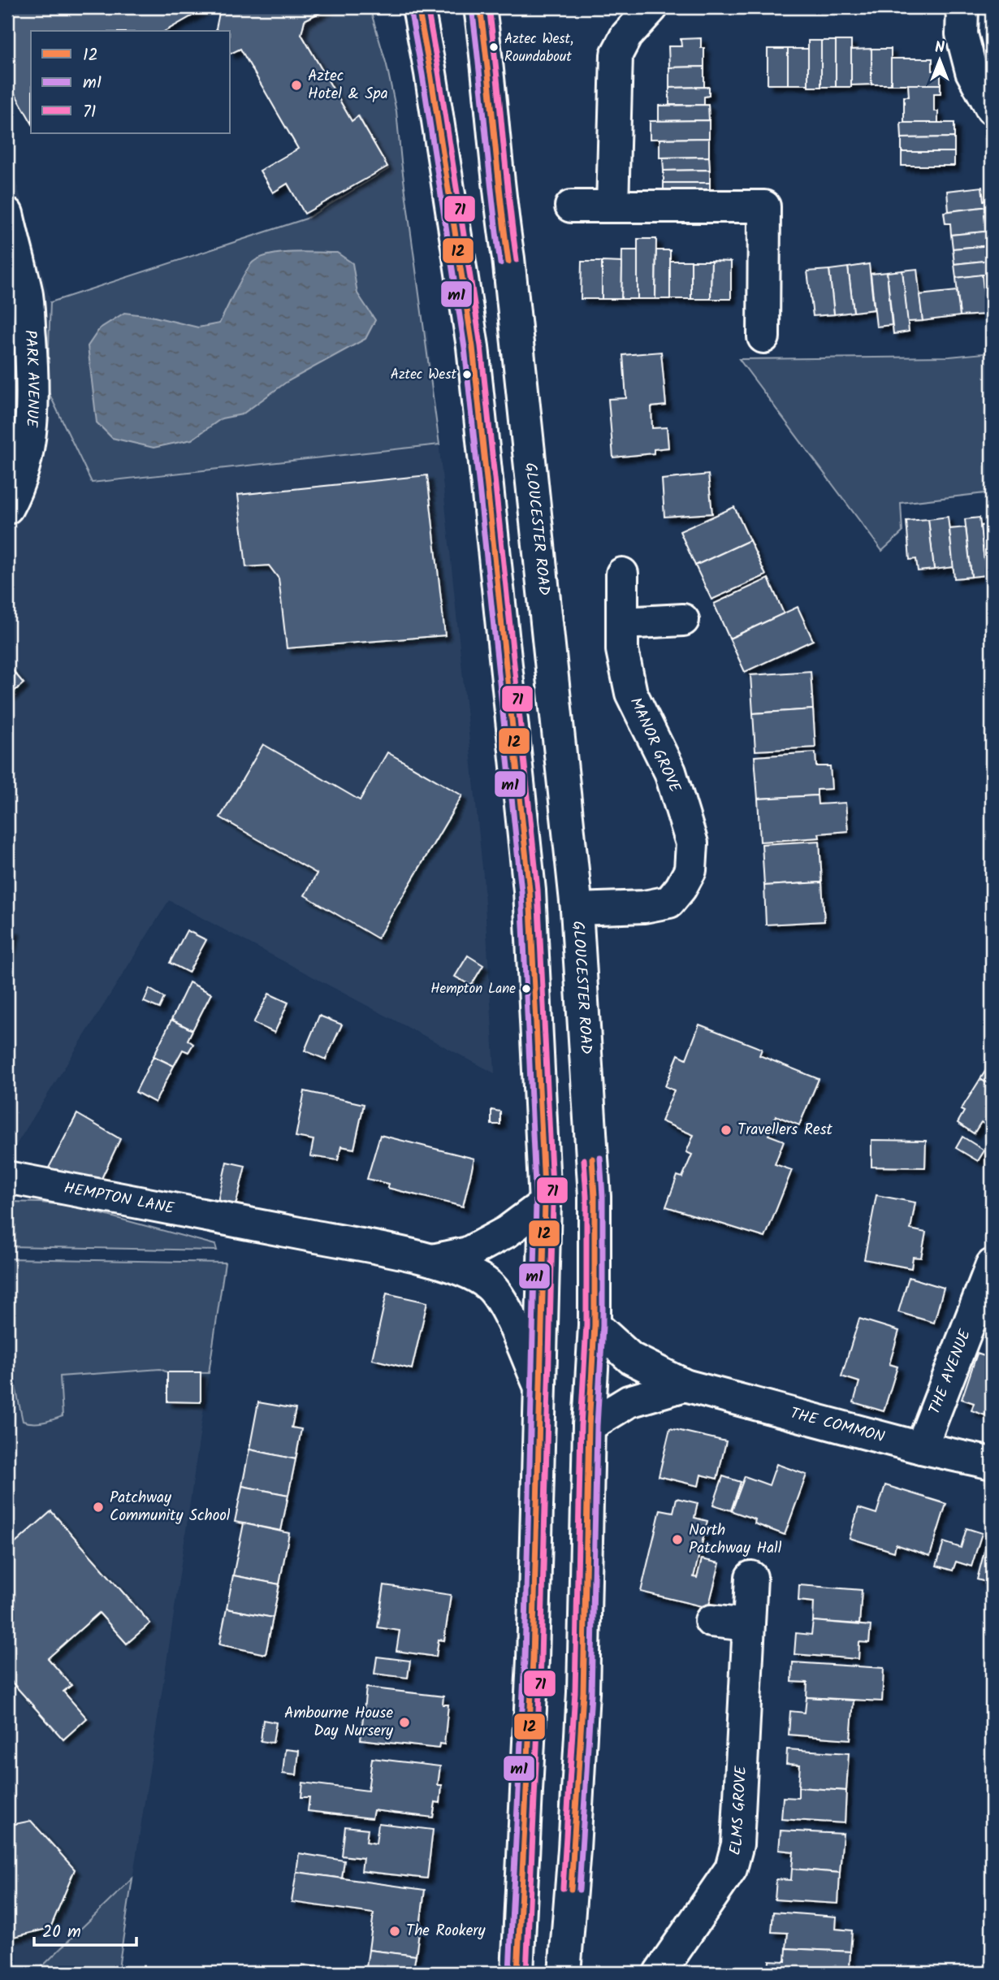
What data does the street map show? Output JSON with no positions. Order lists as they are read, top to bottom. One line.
{"streets":{"main road":["PARK AVENUE","GLOUCESTER ROAD","MANOR GROVE","HEMPTON LANE","THE AVENUE","THE COMMON","ELMS GROVE"]},"crossings":[["GLOUCESTER ROAD","MANOR GROVE"],["GLOUCESTER ROAD","THE COMMON"],["THE AVENUE","THE COMMON"]],"places":["Aztec West, Roundabout","Aztec Hotel & Spa","Aztec West","Hempton Lane","Travellers Rest","Patchway Community School","North Patchway Hall","Ambourne House Day Nursery","The Rookery"],"lines":["transit line 12","transit line 71","transit line m1"],"legend":["12","m1","71"],"scale_bar":"20 m","north":"top"}
